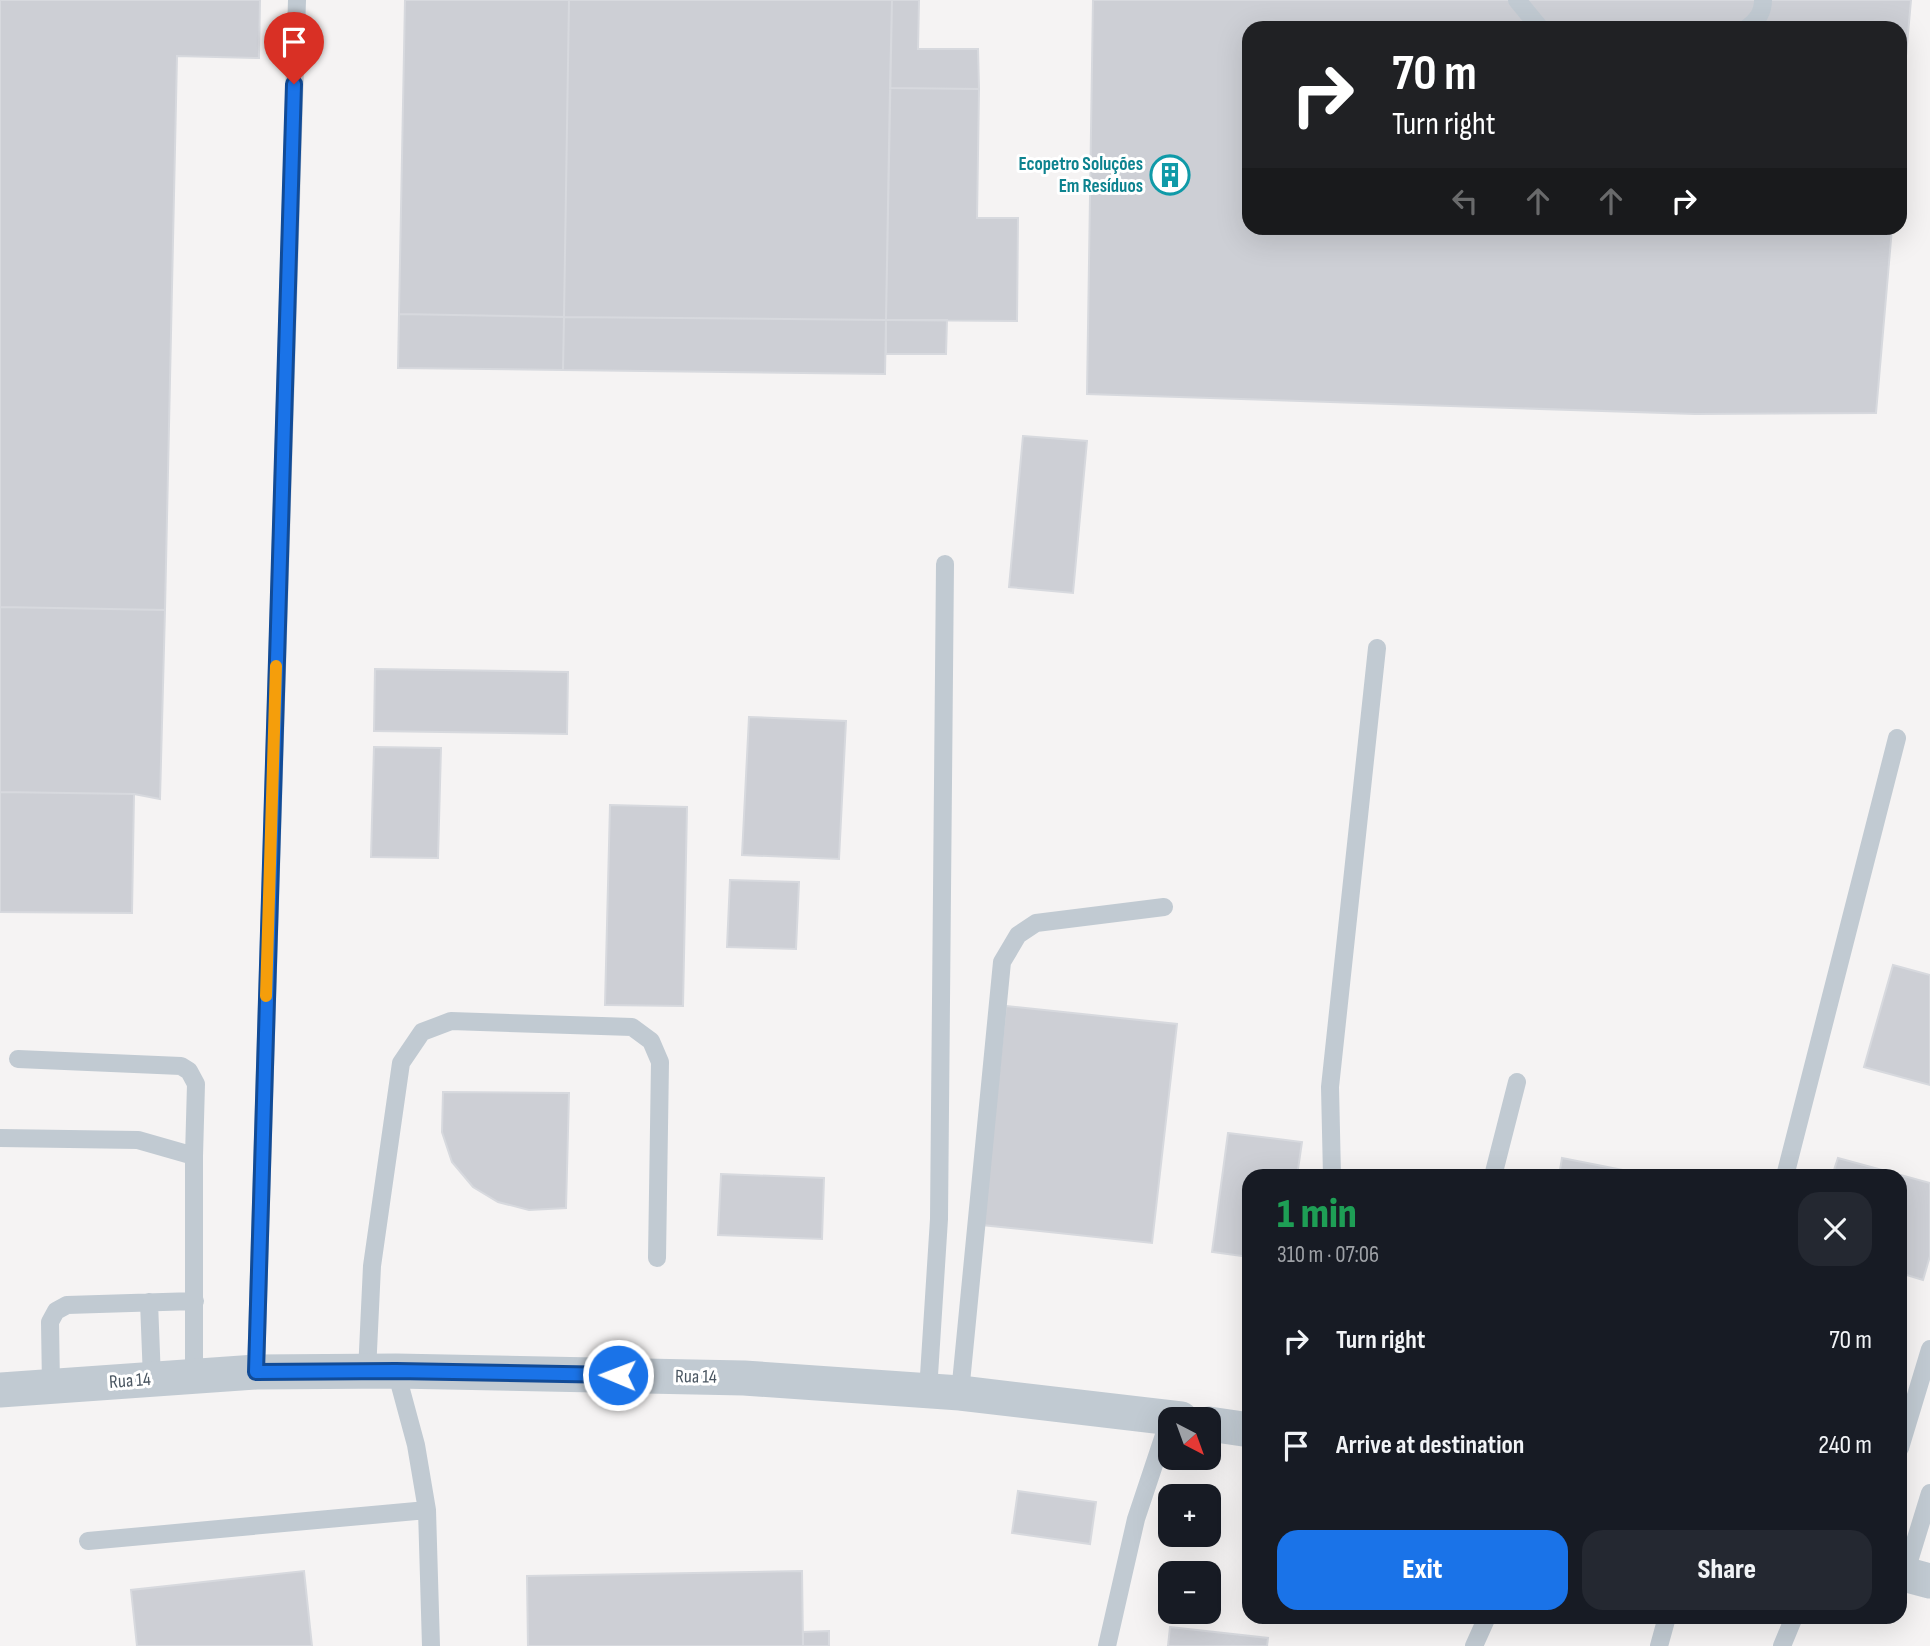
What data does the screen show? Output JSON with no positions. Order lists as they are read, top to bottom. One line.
{"streets":{"street":["Rua 14"]},"places":{"building":["Ecopetro Soluções Em Resíduos"]},"north":"bottom right","page":{"turn":["70 m","Turn right"],"heading":["1 min","310 m · 07:06"],"list":[{"name":"Turn right","value":"70 m"},{"name":"Arrive at destination","value":"240 m"}],"map_buttons":["+","−"],"buttons":["Exit","Share"]}}
